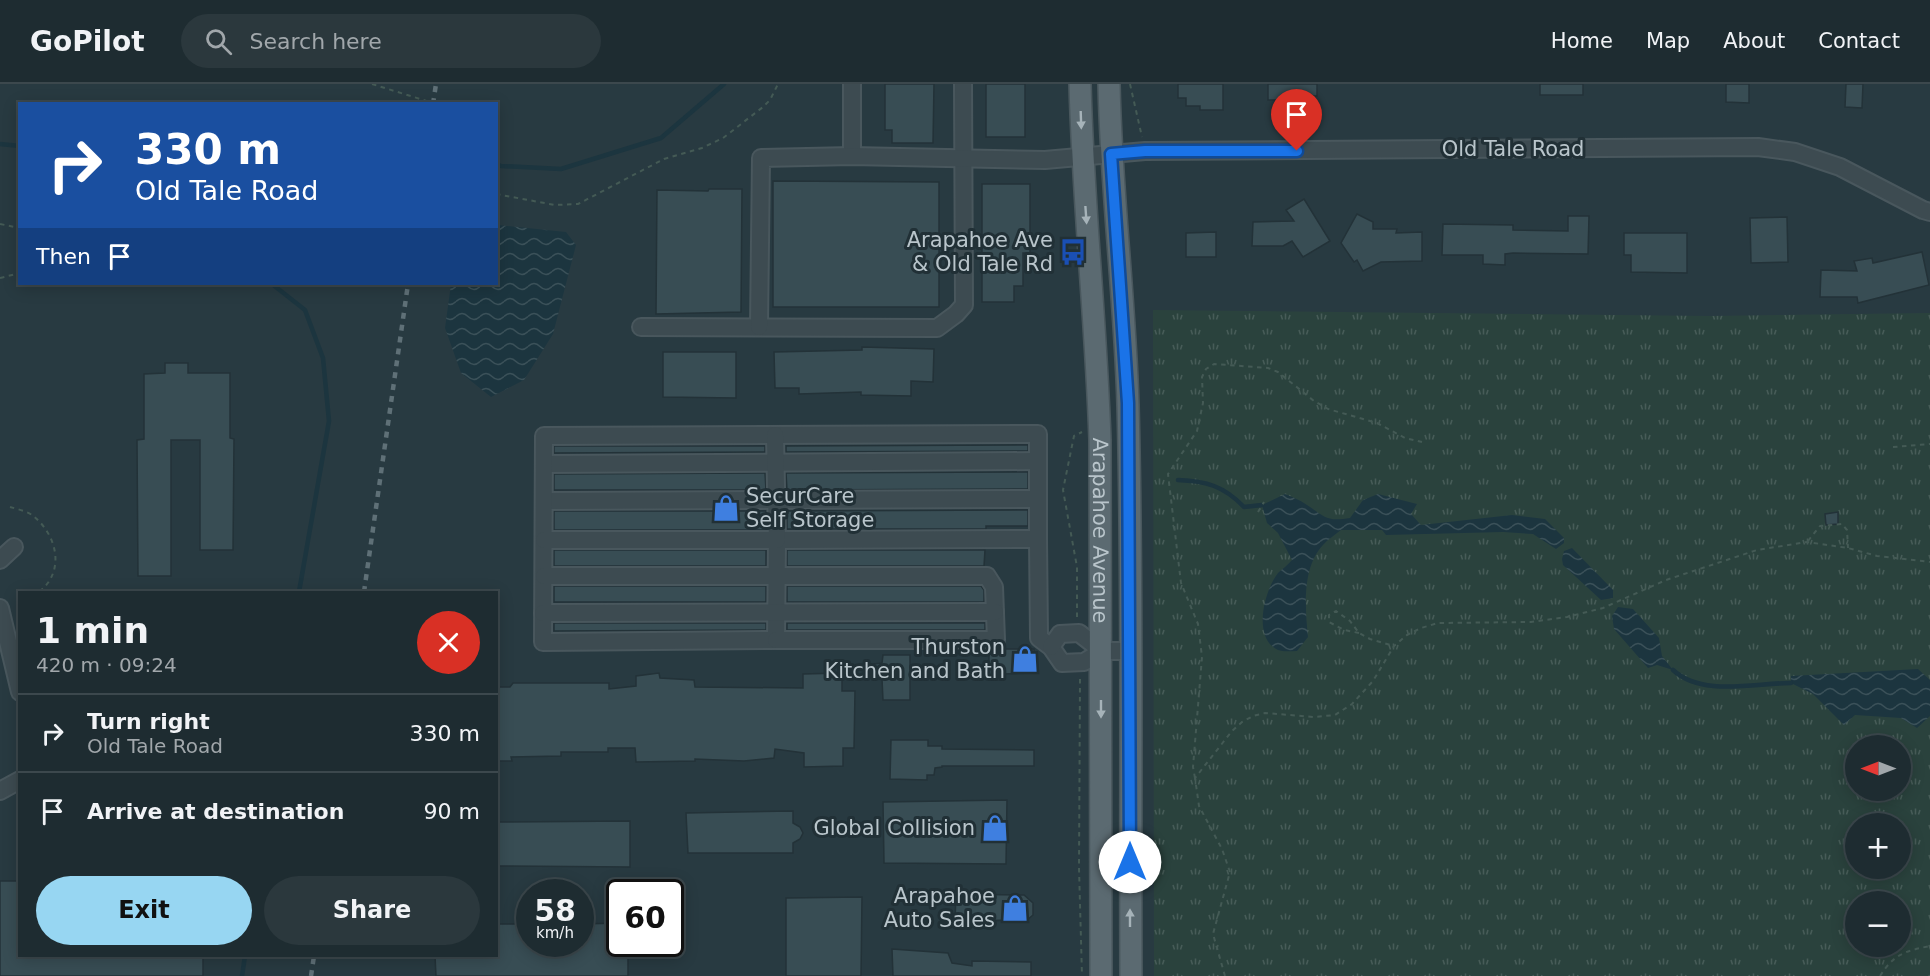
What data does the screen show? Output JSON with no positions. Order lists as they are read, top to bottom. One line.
{"streets":{"main road":["Arapahoe Avenue"],"street":["Old Tale Road"]},"crossings":[["Old Tale Road","Arapahoe Avenue"]],"places":{"bus stop":["Arapahoe Ave & Old Tale Rd"],"shop":["SecurCare Self Storage","Thurston Kitchen and Bath","Global Collision","Arapahoe Auto Sales"]},"north":"left","page":{"header":"GoPilot","search":"Search here","nav":["Home","Map","About","Contact"],"turn":["330 m","Old Tale Road"],"then":"Then","heading":["1 min","420 m · 09:24"],"list":[{"name":"Turn right","note":"Old Tale Road","value":"330 m"},{"name":"Arrive at destination","value":"90 m"}],"map_buttons":["+","−"],"buttons":["Exit","Share"],"speed":"58 km/h","limit":"60"}}
